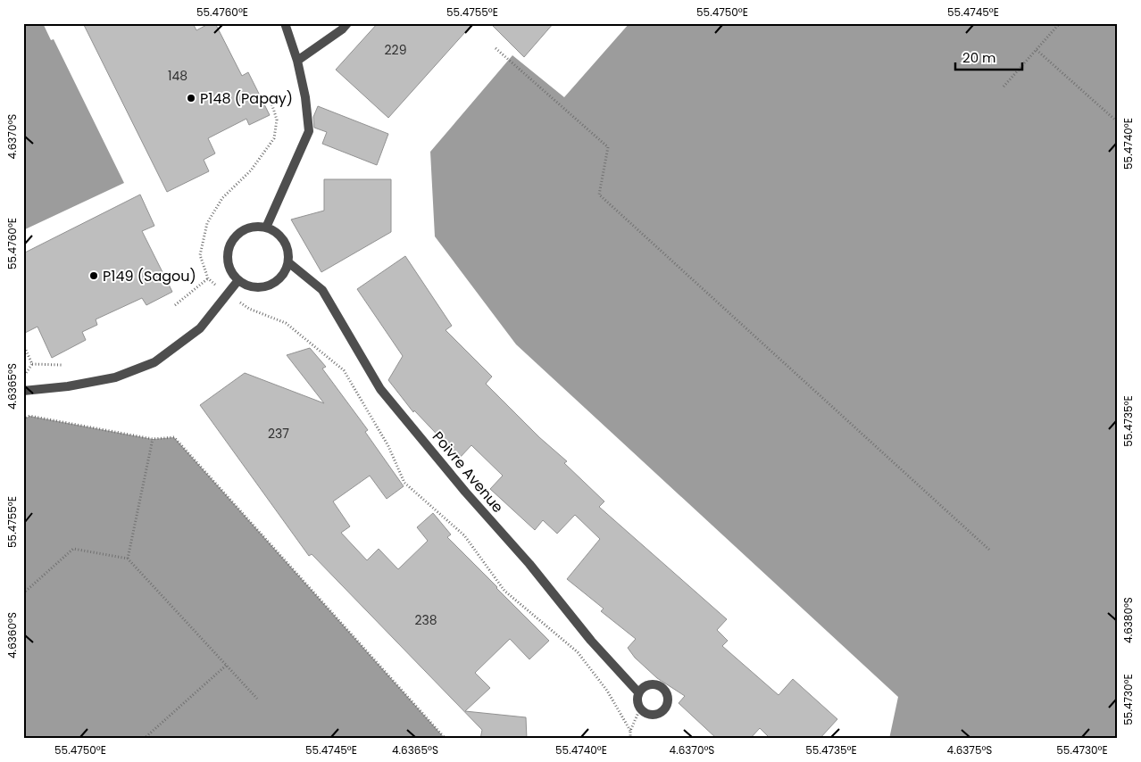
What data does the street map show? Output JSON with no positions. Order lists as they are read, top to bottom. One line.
{"streets":{"street":["Poivre Avenue"]},"places":["P148 (Papay)","P149 (Sagou)"],"house_numbers":["229","148","237","238"],"scale_bar":"20 m","coordinates":["55.4760°E","55.4755°E","55.4750°E","55.4745°E","4.6370°S","55.4740°E","4.6365°S","55.4735°E","4.6380°S","4.6360°S","55.4730°E","4.6375°S"]}
